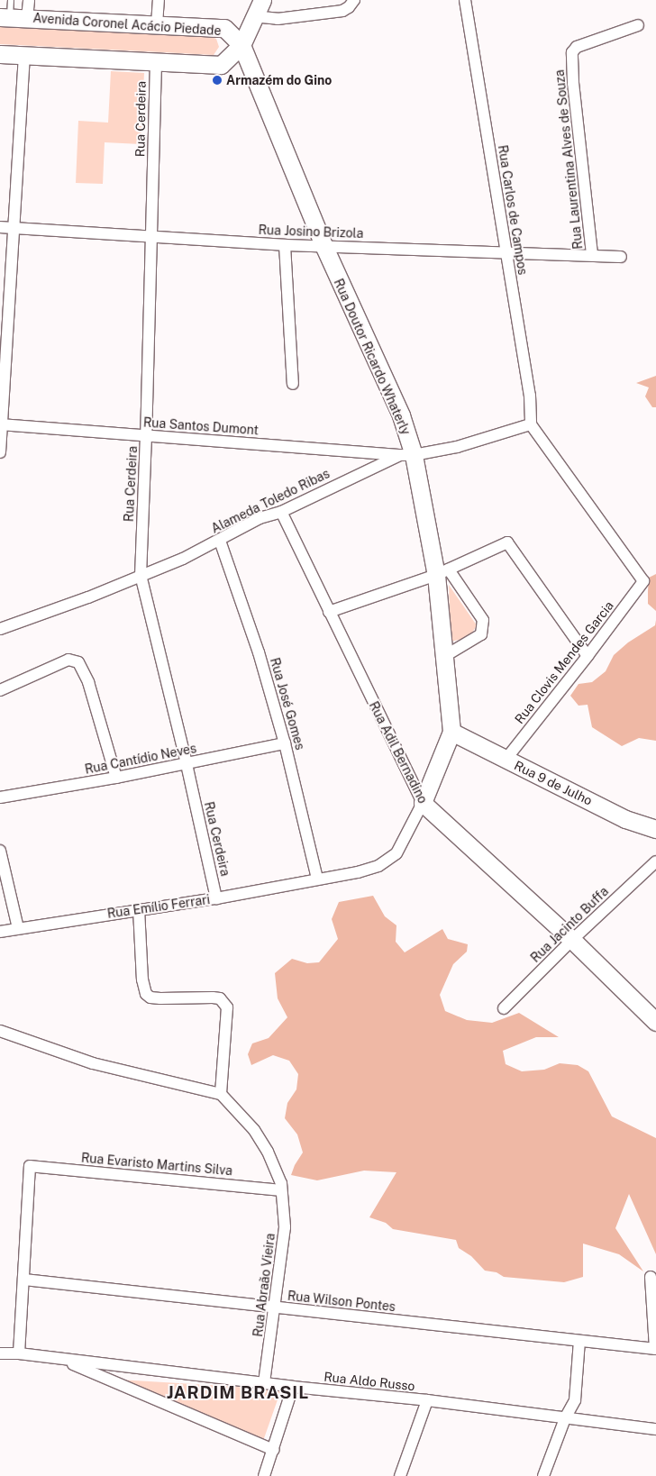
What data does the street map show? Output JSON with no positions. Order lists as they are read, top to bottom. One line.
{"streets":{"main road":["Avenida Coronel Acácio Piedade","Rua Doutor Ricardo Whaterly","Rua Adil Bernadino","Rua 9 de Julho"],"street":["Rua Cerdeira","Rua Laurentina Alves de Souza","Rua Carlos de Campos","Rua Josino Brizola","Rua Santos Dumont","Alameda Toledo Ribas","Rua Clovis Mendes Garcia","Rua José Gomes","Rua Cantídio Neves","Rua Emílio Ferrari","Rua Jacinto Buffa","Rua Evaristo Martins Silva","Rua Abraão Vieira","Rua Wilson Pontes","Rua Aldo Russo"]},"crossings":[["Avenida Coronel Acácio Piedade","Rua Doutor Ricardo Whaterly"],["Rua Cerdeira","Rua Josino Brizola"],["Rua Cerdeira","Rua Santos Dumont"],["Rua Cerdeira","Alameda Toledo Ribas"],["Rua Cerdeira","Rua Cantídio Neves"],["Rua Cerdeira","Rua Emílio Ferrari"],["Rua Laurentina Alves de Souza","Rua Josino Brizola"],["Rua Carlos de Campos","Rua Josino Brizola"],["Rua Carlos de Campos","Alameda Toledo Ribas"],["Rua Carlos de Campos","Rua Clovis Mendes Garcia"],["Rua Josino Brizola","Rua Doutor Ricardo Whaterly"],["Rua Doutor Ricardo Whaterly","Rua Santos Dumont"],["Rua Doutor Ricardo Whaterly","Alameda Toledo Ribas"],["Rua Doutor Ricardo Whaterly","Rua 9 de Julho"],["Rua Santos Dumont","Alameda Toledo Ribas"],["Alameda Toledo Ribas","Rua Clovis Mendes Garcia"],["Alameda Toledo Ribas","Rua José Gomes"],["Alameda Toledo Ribas","Rua Adil Bernadino"],["Rua Clovis Mendes Garcia","Rua 9 de Julho"],["Rua José Gomes","Rua Cantídio Neves"],["Rua José Gomes","Rua Emílio Ferrari"],["Rua Adil Bernadino","Rua Emílio Ferrari"],["Rua Adil Bernadino","Rua Jacinto Buffa"],["Rua Evaristo Martins Silva","Rua Abraão Vieira"],["Rua Evaristo Martins Silva","Rua Wilson Pontes"],["Rua Abraão Vieira","Rua Wilson Pontes"],["Rua Abraão Vieira","Rua Aldo Russo"]],"districts":["JARDIM BRASIL"],"places":["Armazém do Gino"]}
